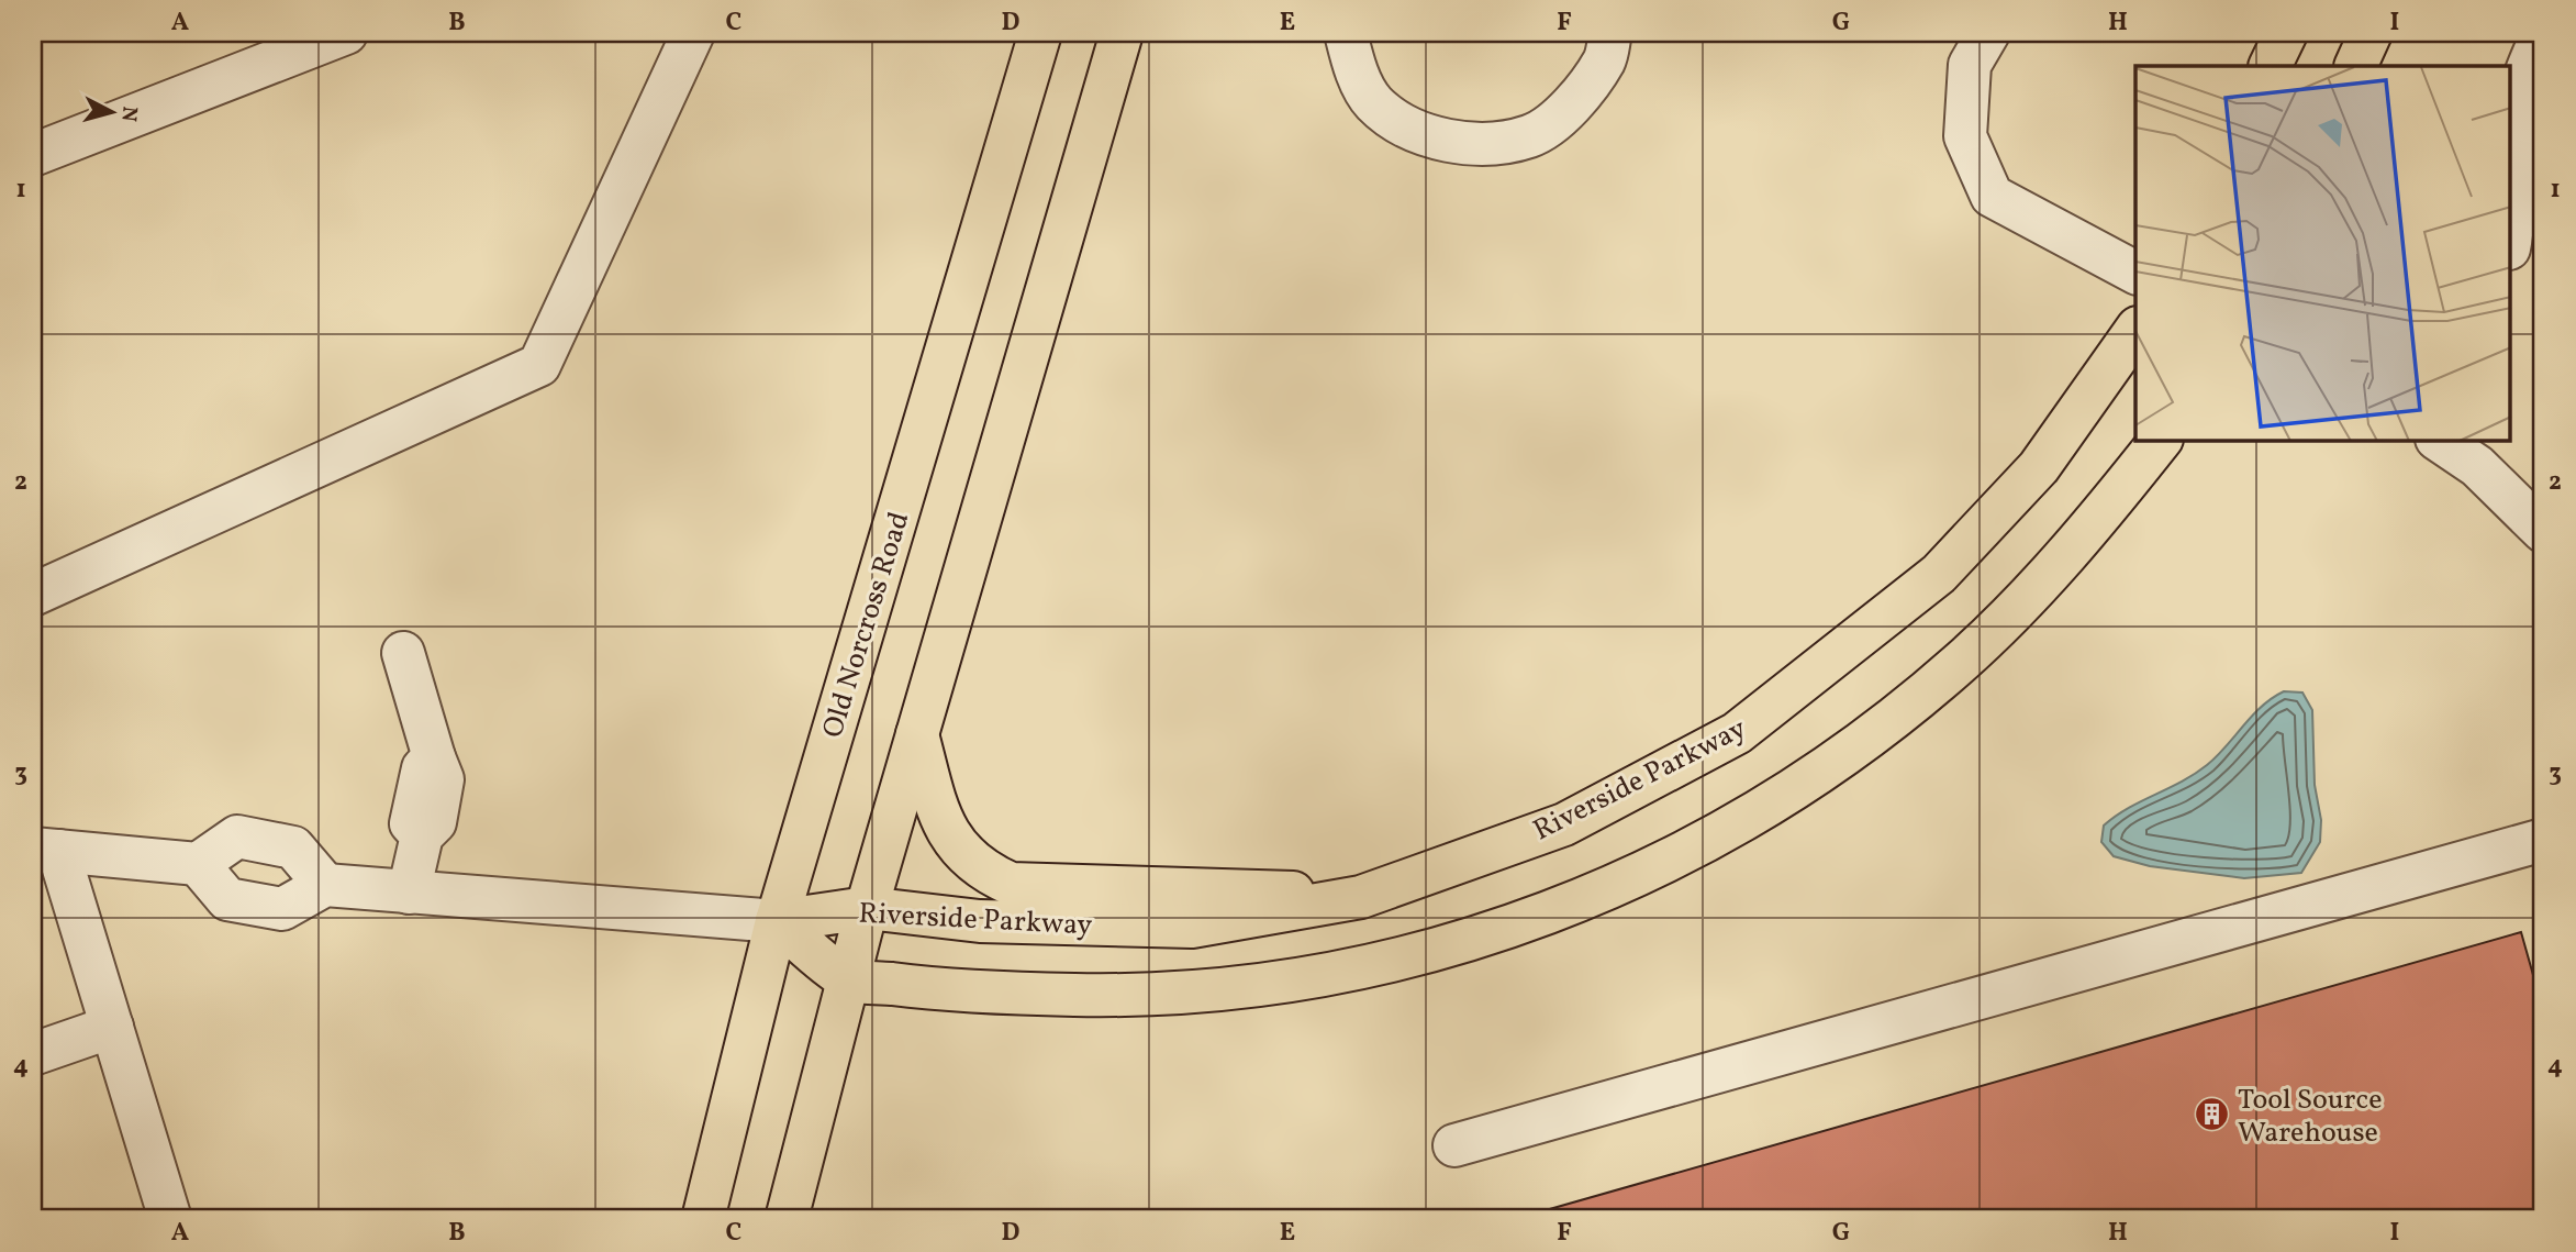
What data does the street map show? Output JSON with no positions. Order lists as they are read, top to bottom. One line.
{"streets":{"main road":["Old Norcross Road","Riverside Parkway"]},"crossings":[["Old Norcross Road","Riverside Parkway"]],"places":{"building":["Tool Source Warehouse"]},"north":"right","grid":{"columns":["A","B","C","D","E","F","G","H","I"],"rows":["1","2","3","4"]}}
